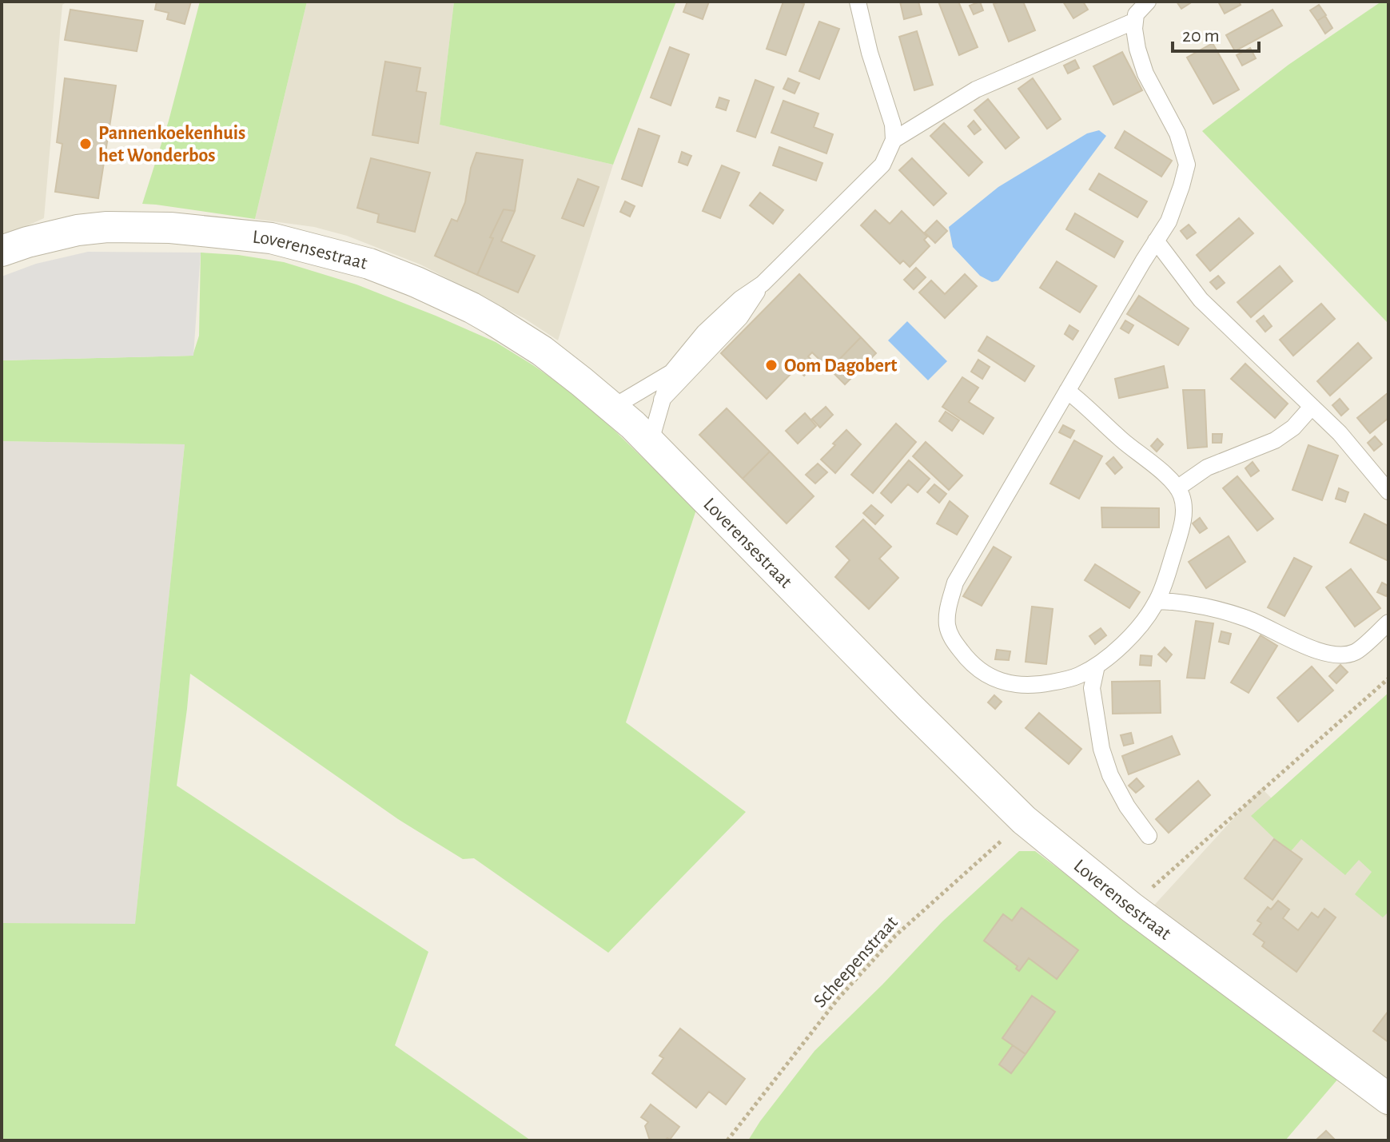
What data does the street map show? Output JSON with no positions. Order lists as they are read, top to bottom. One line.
{"streets":{"street":["Loverensestraat"],"path":["Scheepenstraat"]},"crossings":[["Loverensestraat","Scheepenstraat"]],"places":["Pannenkoekenhuis het Wonderbos","Oom Dagobert"],"scale_bar":"20 m"}
